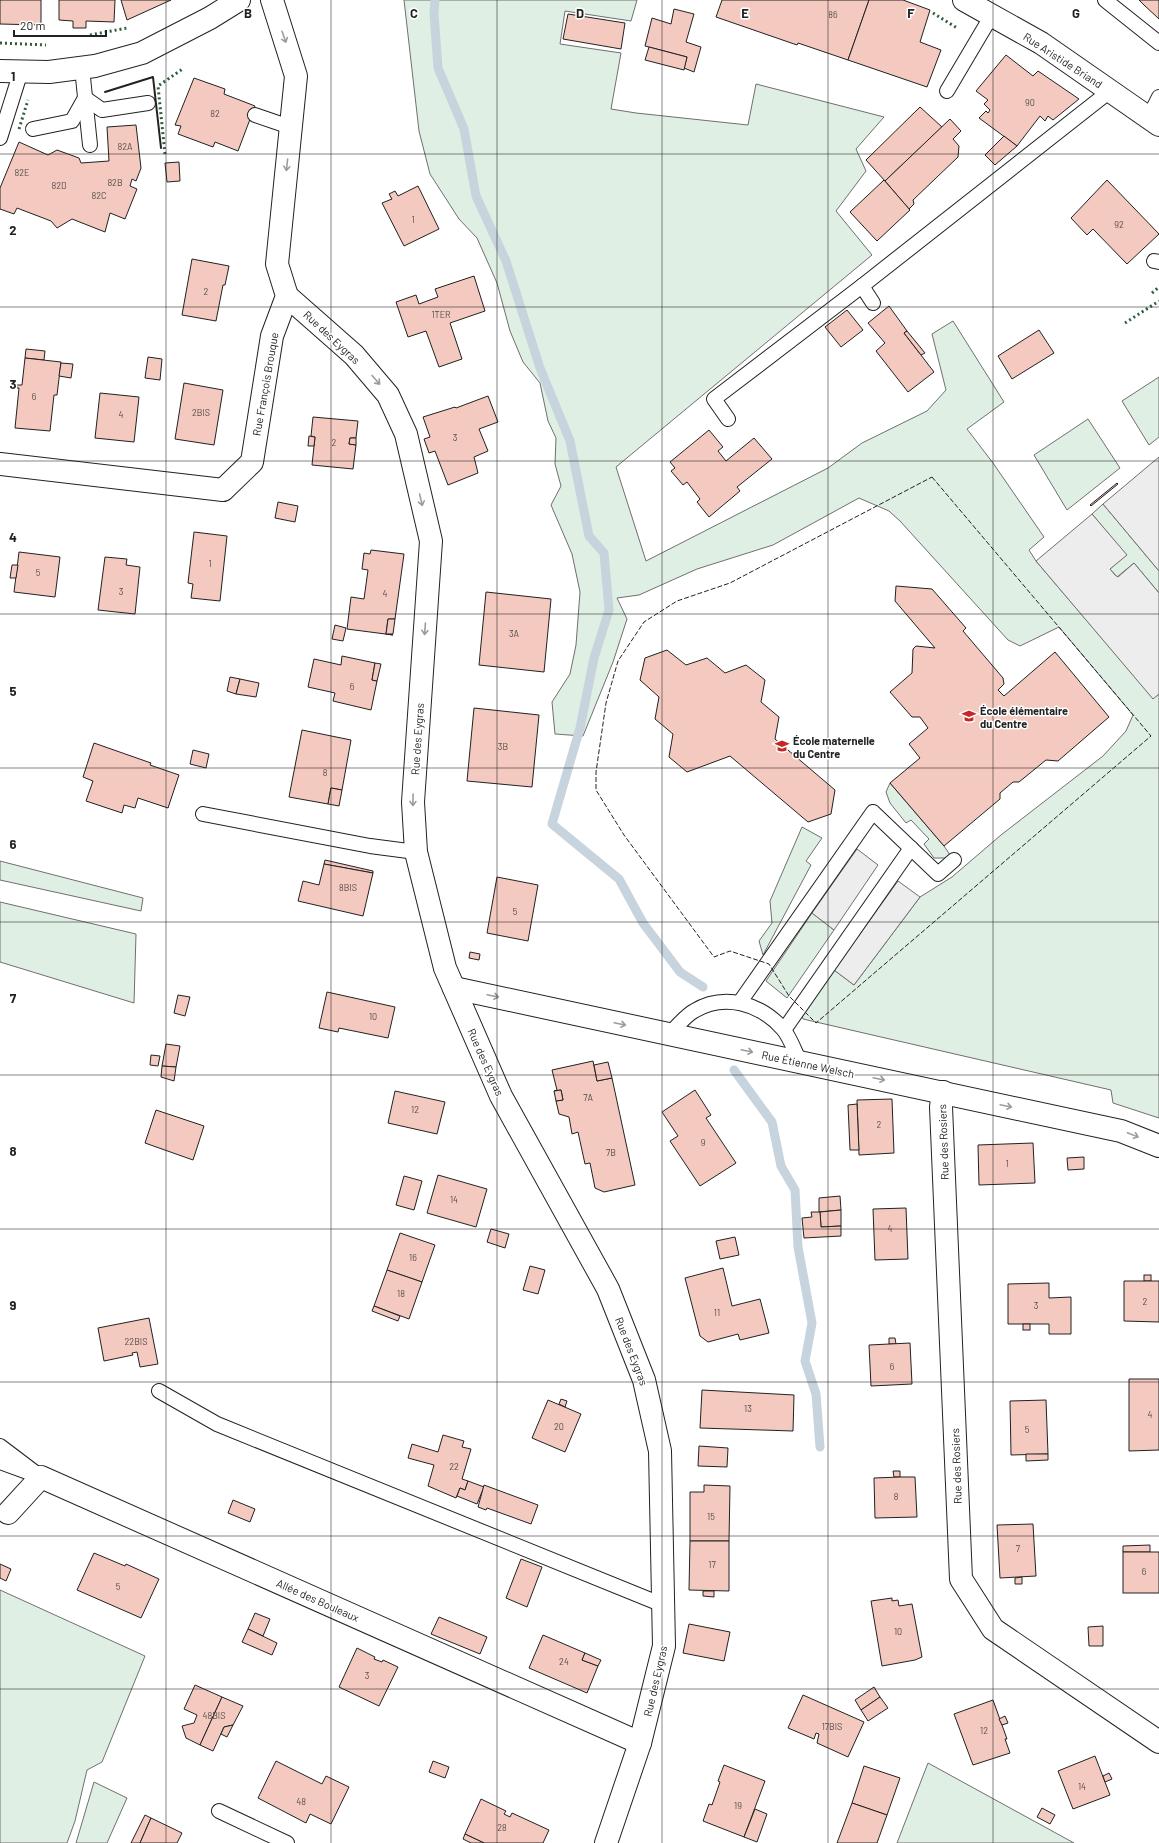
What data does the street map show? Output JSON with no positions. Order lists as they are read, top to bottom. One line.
{"streets":{"street":["Rue Aristide Briand","Rue des Eygras","Rue François Brouque","Rue Étienne Welsch","Rue des Rosiers","Allée des Bouleaux"]},"crossings":[["Rue des Eygras","Rue François Brouque"],["Rue des Eygras","Rue Étienne Welsch"],["Rue des Eygras","Allée des Bouleaux"],["Rue Étienne Welsch","Rue des Rosiers"]],"one_way":["Rue Étienne Welsch"],"places":{"school or university":["École élémentaire du Centre","École maternelle du Centre"]},"house_numbers":["86","90","82","82A","82E","82B","82D","82C","1","92","2","1TER","6","2BIS","4","3","2","1","5","3","4","3A","6","3B","8","8BIS","5","10","7A","12","2","9","7B","1","14","4","16","18","2","3","11","22BIS","6","13","4","20","5","22","8","15","7","17","6","5","10","24","3","48BIS","17BIS","12","14","48","19","28"],"scale_bar":"20 m","grid":{"columns":["B","C","D","E","F","G"],"rows":["1","2","3","4","5","6","7","8","9"]}}
